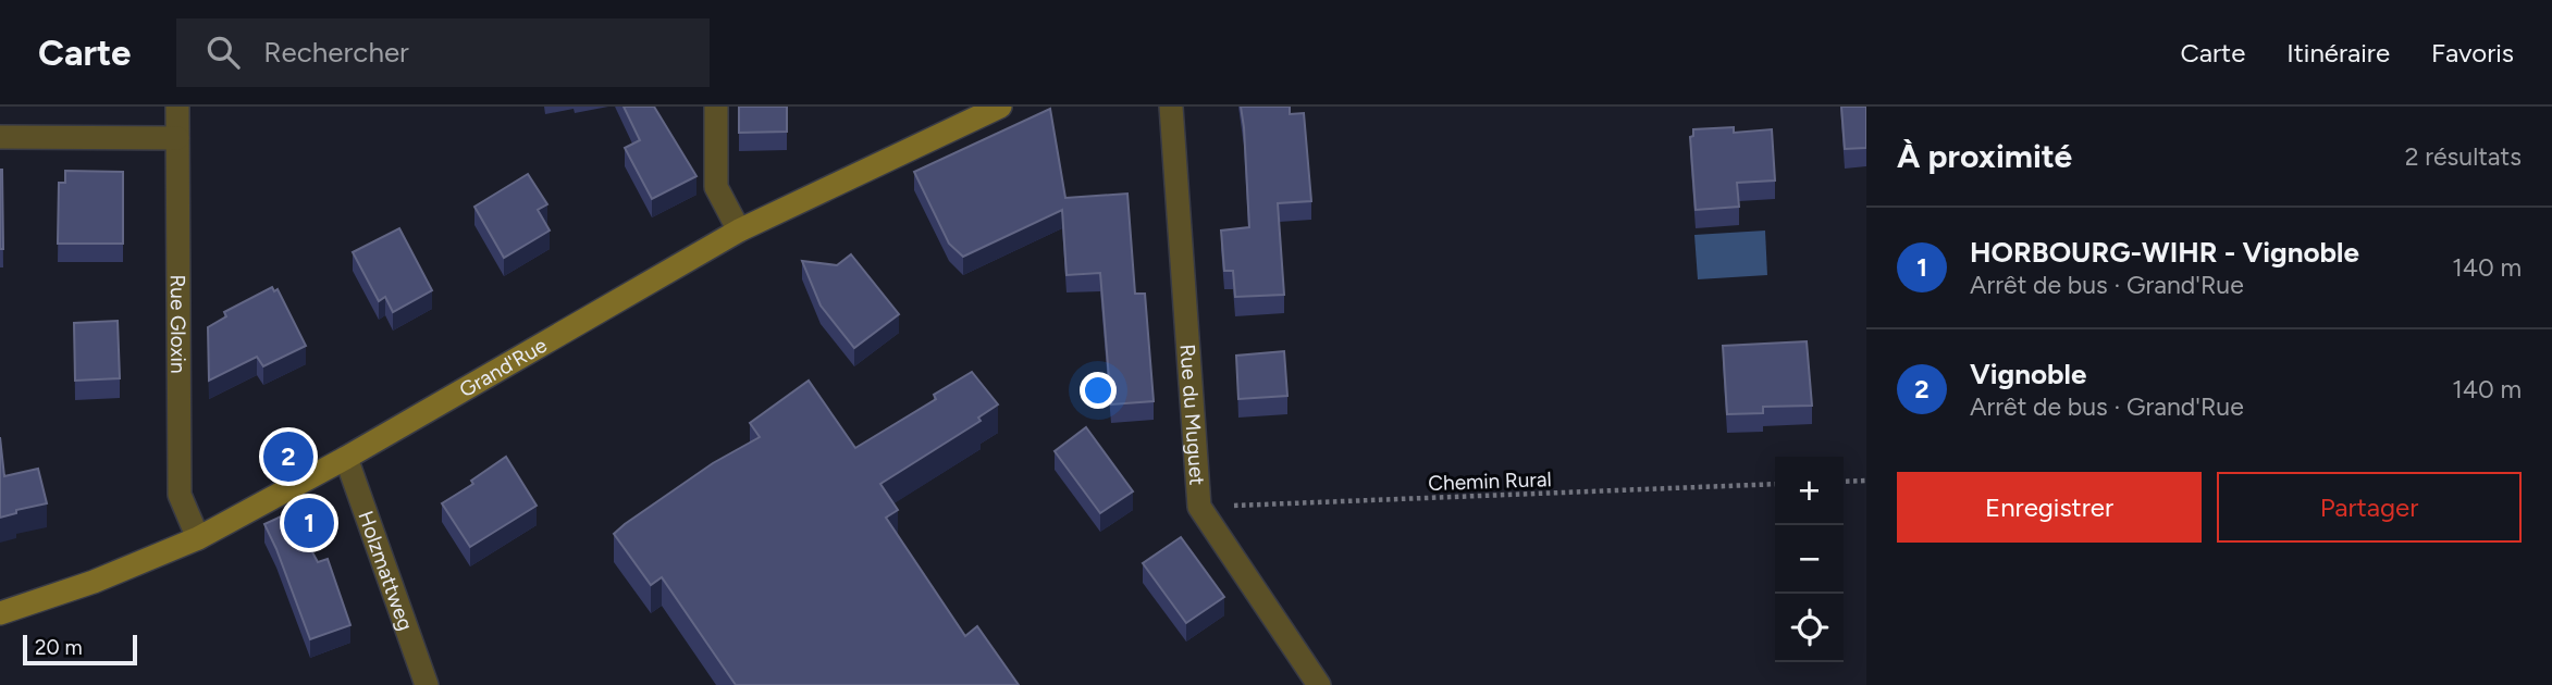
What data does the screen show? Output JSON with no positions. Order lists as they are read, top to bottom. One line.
{"streets":{"street":["Rue Gloxin","Grand'Rue","Rue du Muguet","Holzmattweg"],"path":["Chemin Rural"]},"crossings":[["Rue Gloxin","Grand'Rue"],["Grand'Rue","Holzmattweg"],["Rue du Muguet","Chemin Rural"]],"scale_bar":"20 m","page":{"header":"Carte","search":"Rechercher","nav":["Carte","Itinéraire","Favoris"],"heading":["À proximité","2 résultats"],"list":[{"mark":"1","name":"HORBOURG-WIHR - Vignoble","note":"Arrêt de bus · Grand'Rue","value":"140 m"},{"mark":"2","name":"Vignoble","note":"Arrêt de bus · Grand'Rue","value":"140 m"}],"pins":["2","1"],"buttons":["Enregistrer","Partager"],"map_buttons":["+","−"],"scale":"20 m"}}
